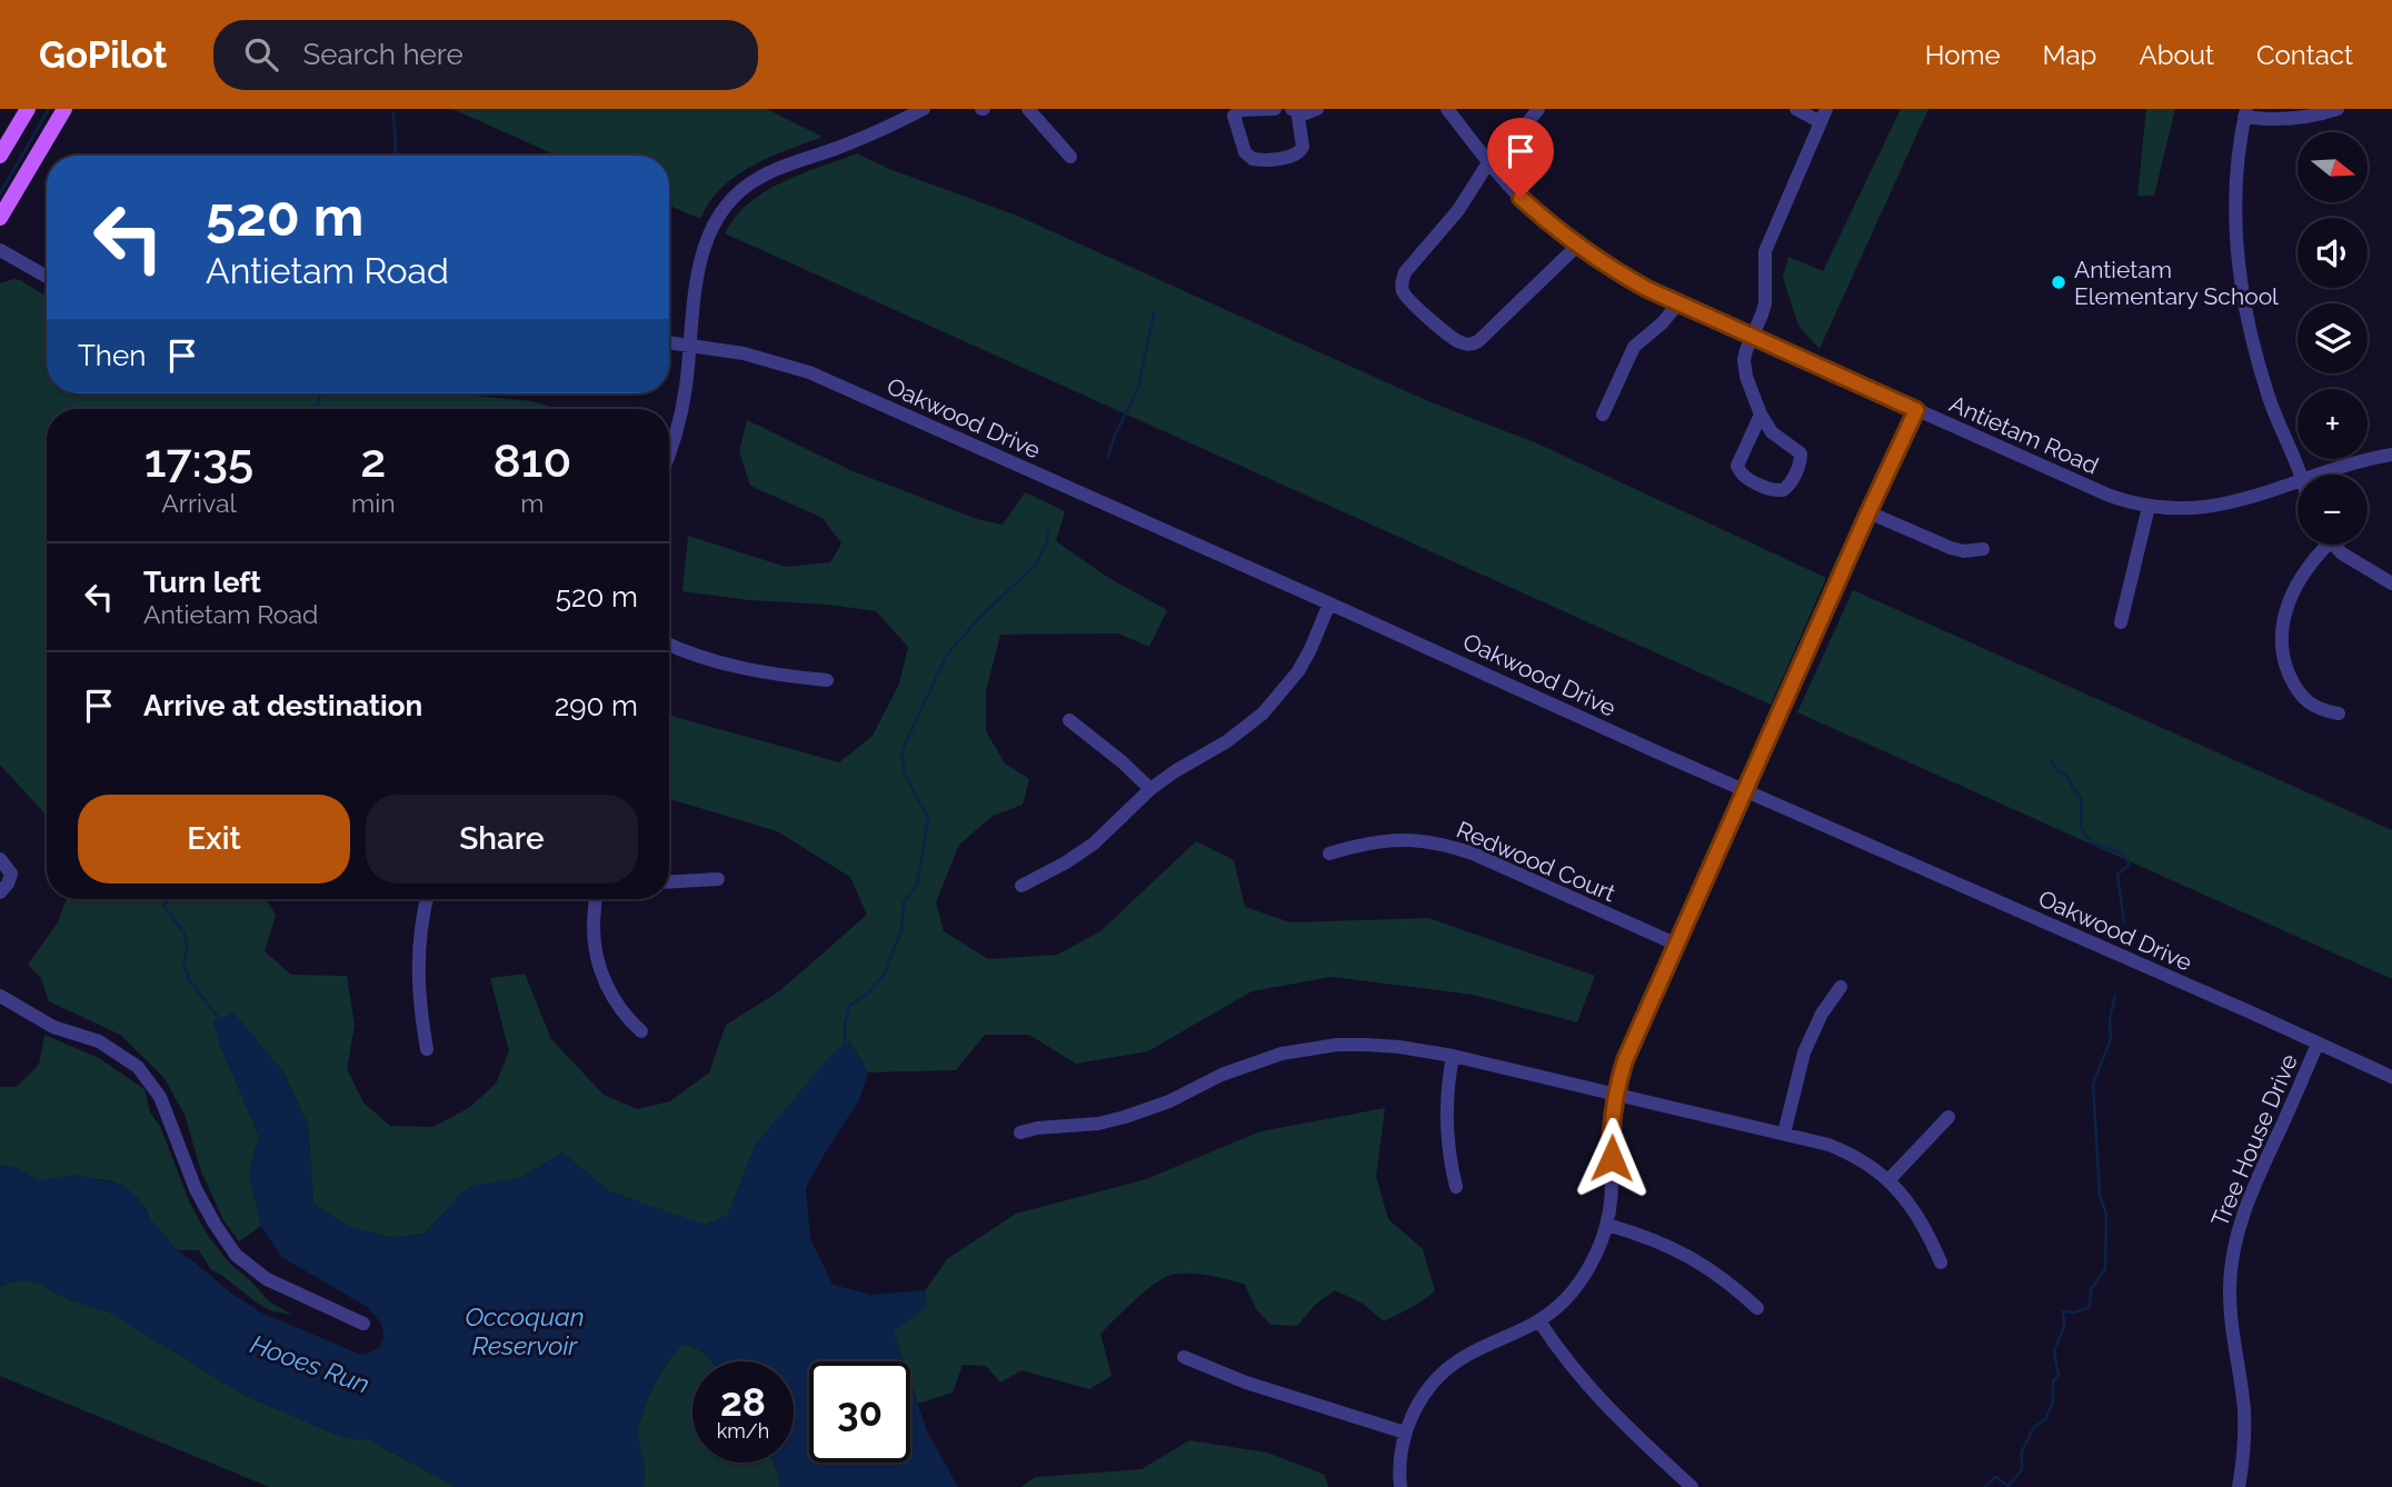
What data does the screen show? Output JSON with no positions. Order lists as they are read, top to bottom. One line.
{"streets":{"street":["Oakwood Drive","Antietam Road","Redwood Court","Tree House Drive"]},"crossings":[["Oakwood Drive","Tree House Drive"]],"water":["Occoquan Reservoir","Hooes Run"],"places":["Antietam Elementary School"],"north":"right","page":{"header":"GoPilot","search":"Search here","nav":["Home","Map","About","Contact"],"map_buttons":["+","−"],"turn":["520 m","Antietam Road"],"then":"Then","eta":["17:35","Arrival","2","min","810","m"],"list":[{"name":"Turn left","note":"Antietam Road","value":"520 m"},{"name":"Arrive at destination","value":"290 m"}],"buttons":["Exit","Share"],"speed":"28 km/h","limit":"30"}}
